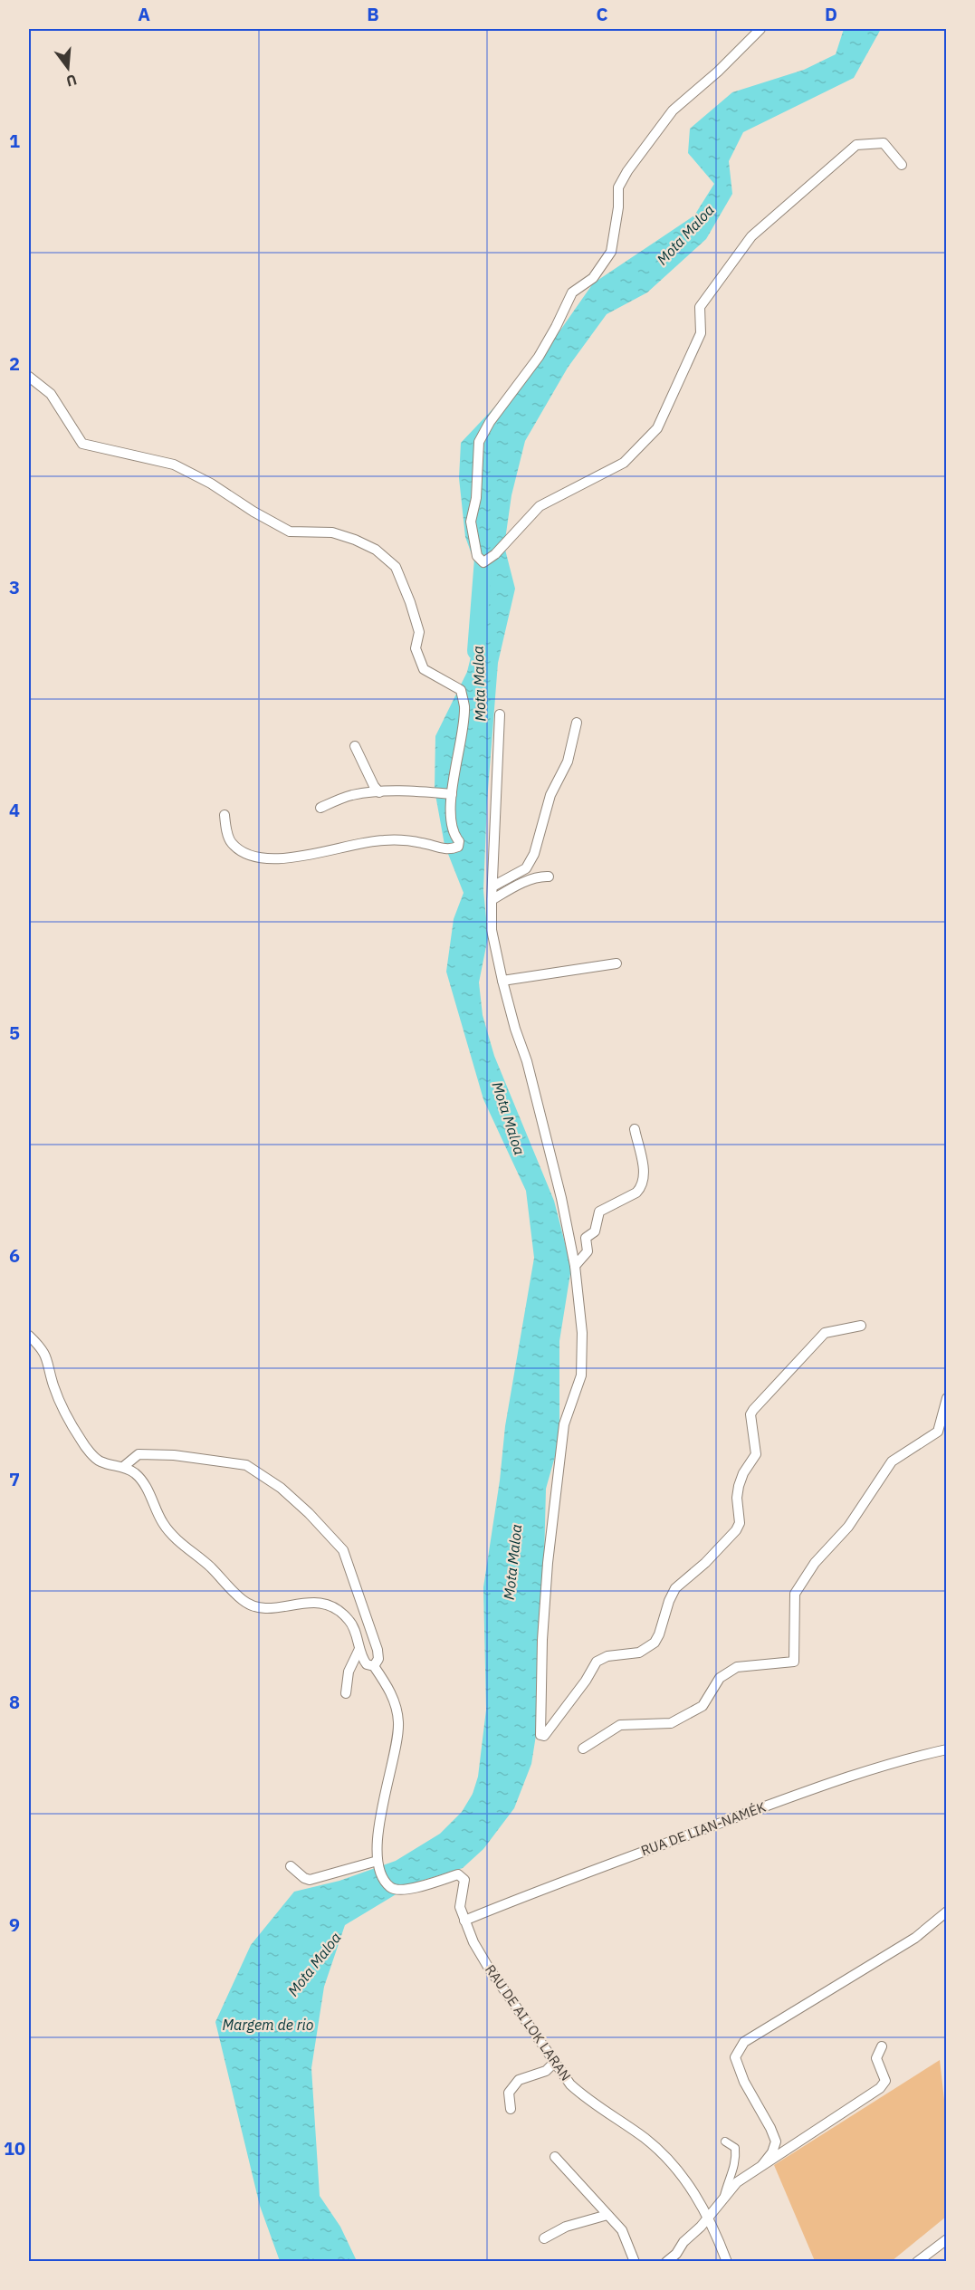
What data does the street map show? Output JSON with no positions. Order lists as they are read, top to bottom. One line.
{"streets":{"street":["RUA DE LIAN-NAMÉK","RAU DE AI LOK LARAN"]},"crossings":[["RUA DE LIAN-NAMÉK","RAU DE AI LOK LARAN"]],"water":["Mota Maloa","Margem de rio"],"north":"bottom","grid":{"columns":["A","B","C","D"],"rows":["1","2","3","4","5","6","7","8","9","10"]}}
